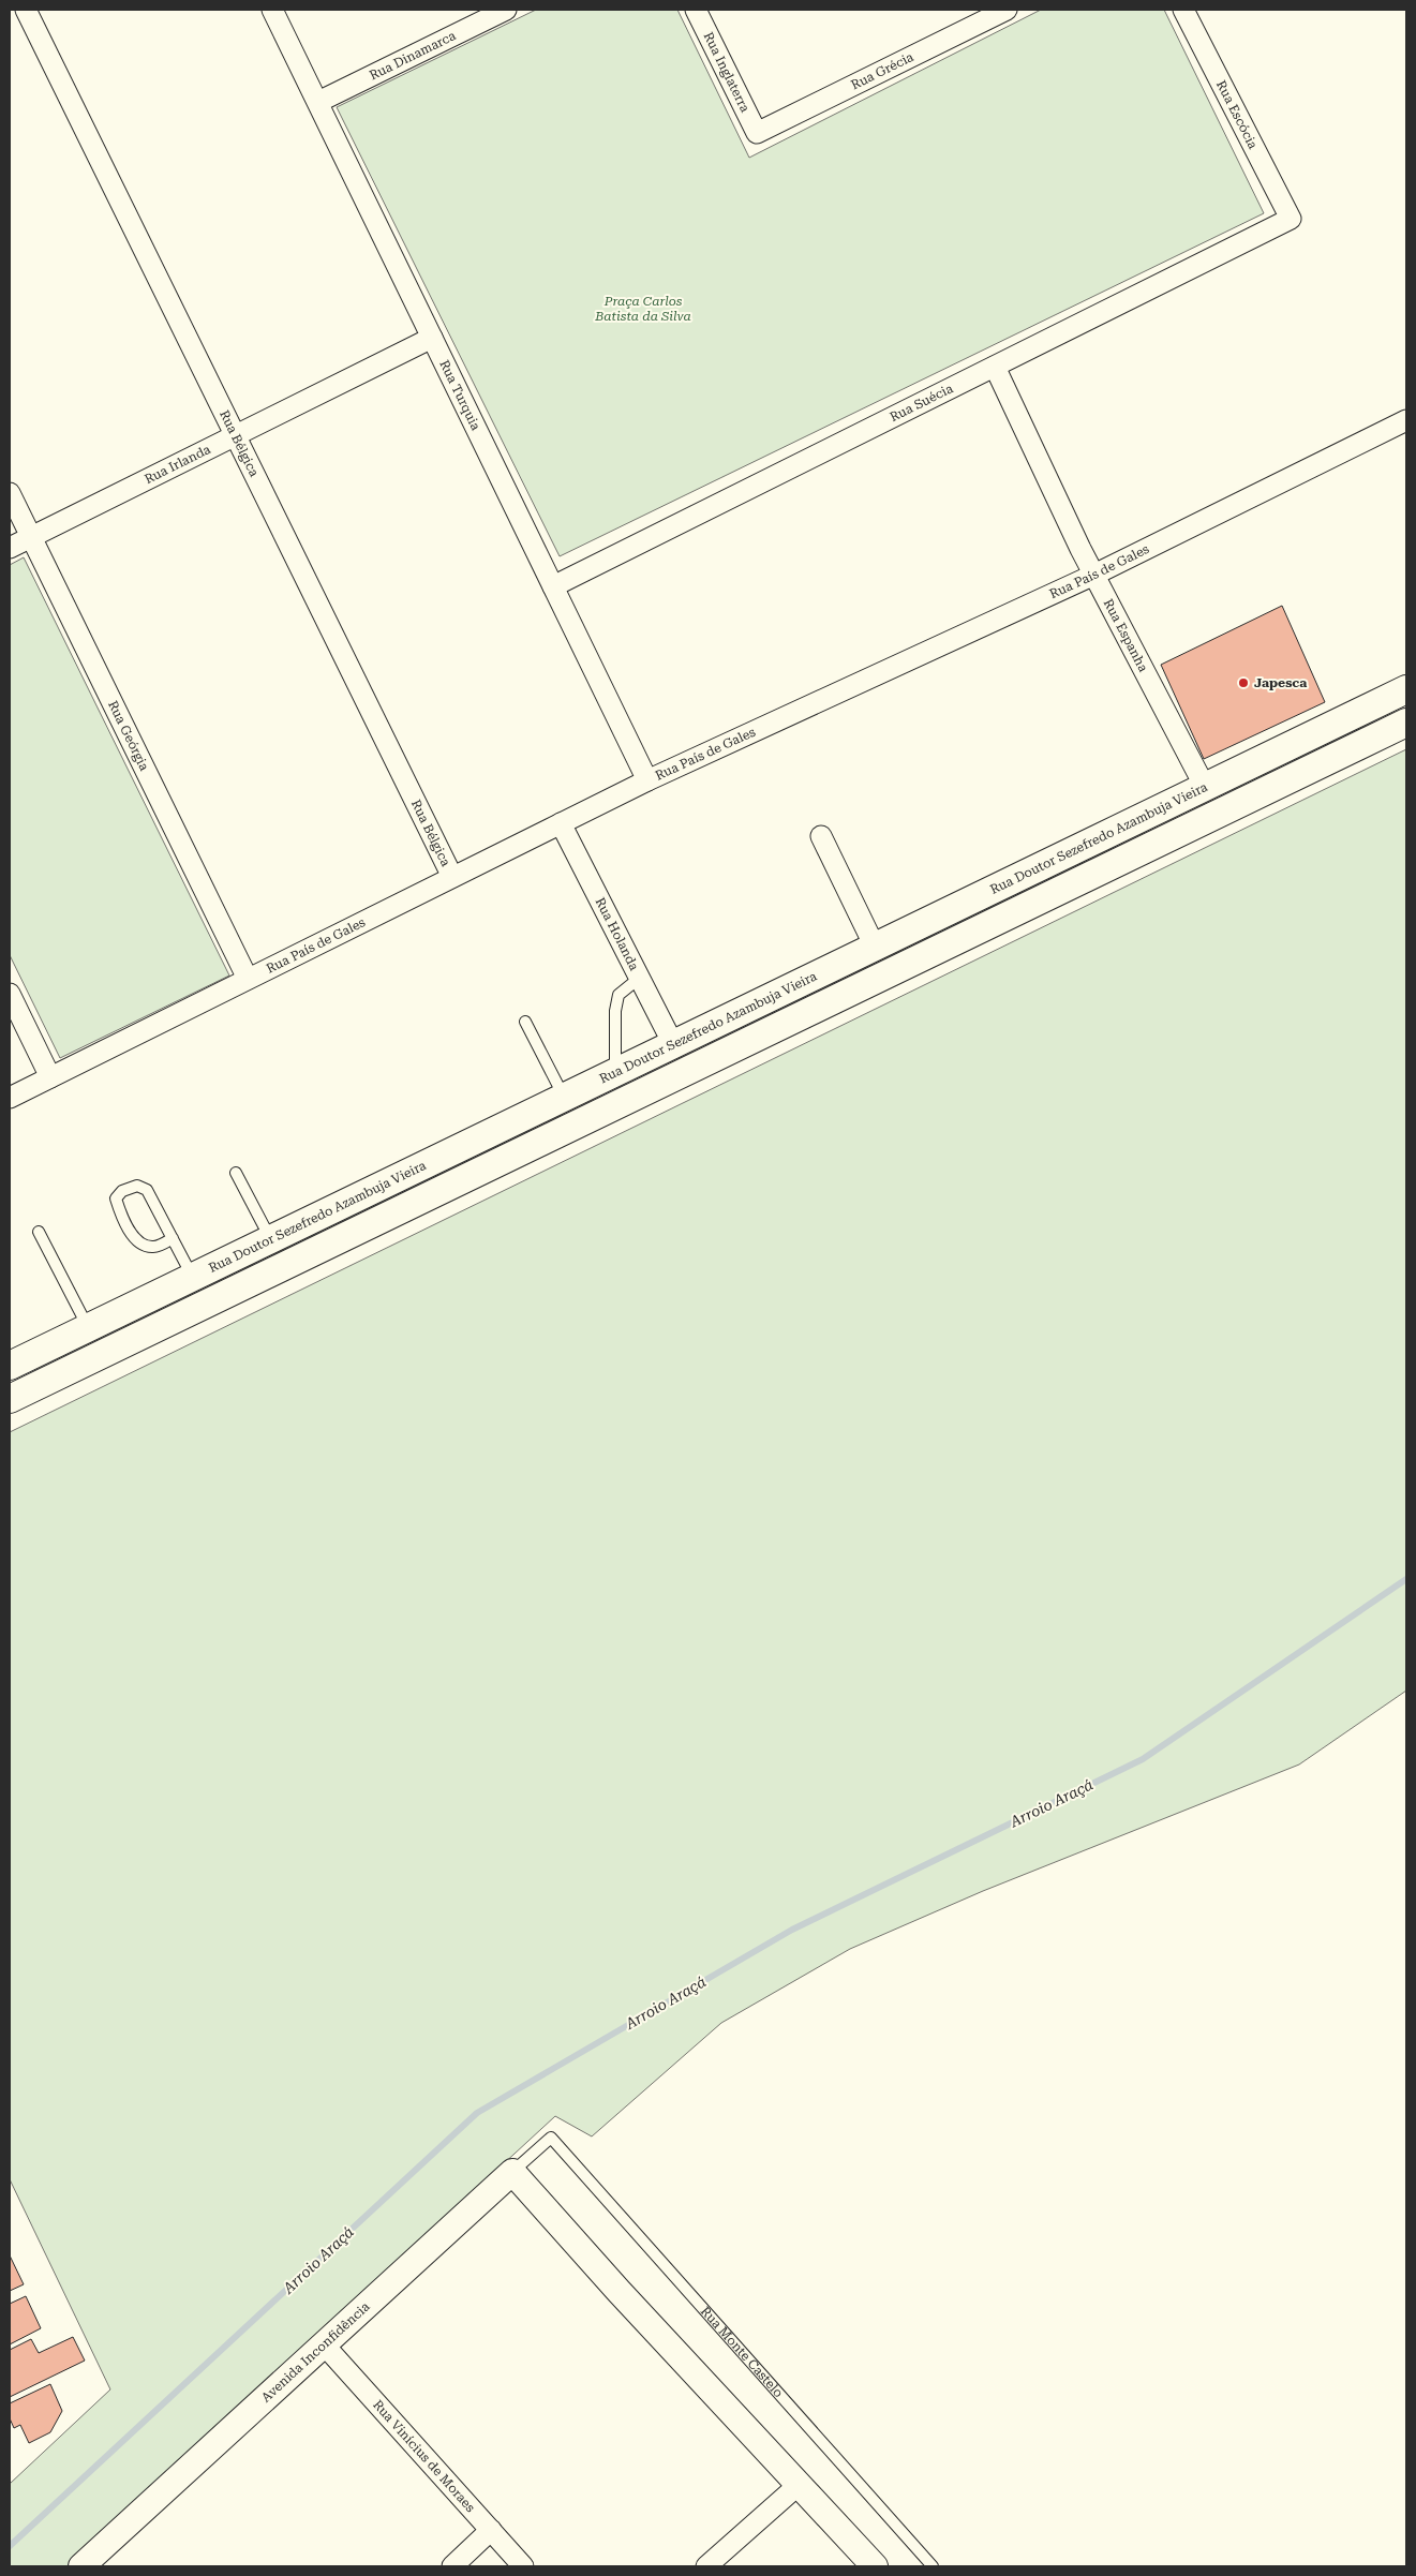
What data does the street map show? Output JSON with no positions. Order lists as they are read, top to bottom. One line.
{"streets":{"main road":["Rua Doutor Sezefredo Azambuja Vieira"],"street":["Rua Dinamarca","Rua Inglaterra","Rua Grécia","Rua Escócia","Rua Turquia","Rua Suécia","Rua Bélgica","Rua Irlanda","Rua País de Gales","Rua Espanha","Rua Geórgia","Rua Holanda","Avenida Inconfidência","Rua Vinícius de Moraes"],"lane":["Rua Monte Castelo"]},"crossings":[["Rua Dinamarca","Rua Turquia"],["Rua Inglaterra","Rua Grécia"],["Rua Escócia","Rua Suécia"],["Rua Turquia","Rua Suécia"],["Rua Turquia","Rua Irlanda"],["Rua Turquia","Rua País de Gales"],["Rua Suécia","Rua Espanha"],["Rua Bélgica","Rua Irlanda"],["Rua Bélgica","Rua País de Gales"],["Rua Irlanda","Rua Geórgia"],["Rua País de Gales","Rua Espanha"],["Rua País de Gales","Rua Geórgia"],["Rua País de Gales","Rua Holanda"],["Rua Espanha","Rua Doutor Sezefredo Azambuja Vieira"],["Rua Doutor Sezefredo Azambuja Vieira","Rua Holanda"],["Avenida Inconfidência","Rua Monte Castelo"],["Avenida Inconfidência","Rua Vinícius de Moraes"]],"water":["Arroio Araçá"],"parks":["Praça Carlos Batista da Silva"],"places":["Japesca"]}
